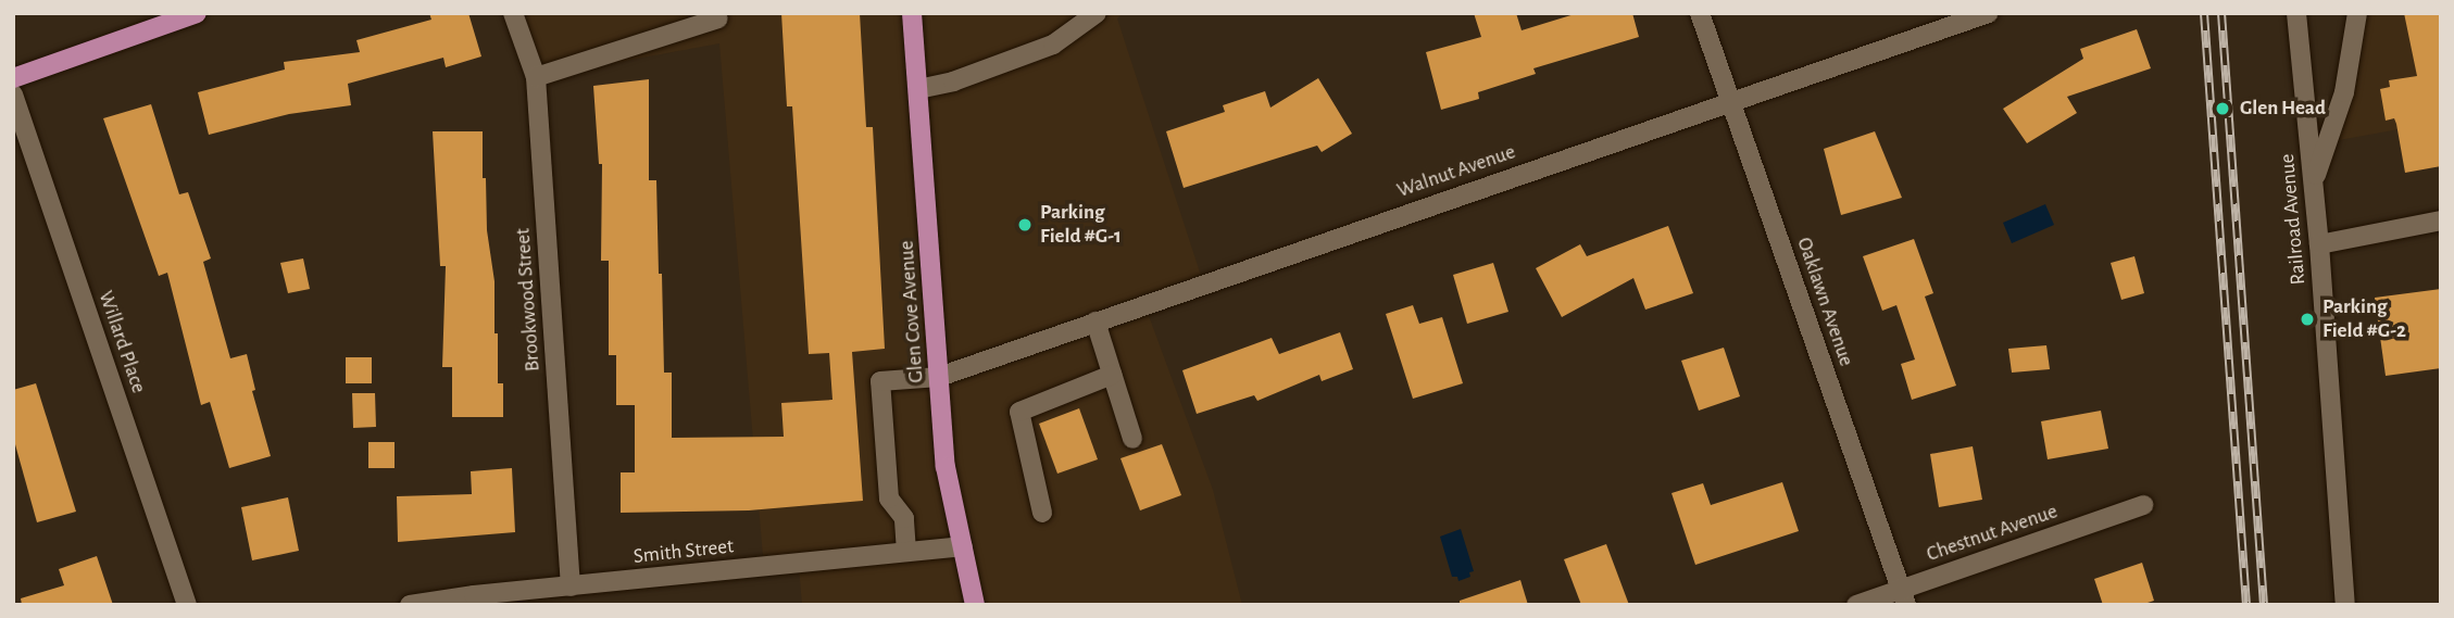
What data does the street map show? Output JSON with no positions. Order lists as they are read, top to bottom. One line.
{"streets":{"main road":["Glen Cove Avenue"],"street":["Walnut Avenue","Railroad Avenue","Brookwood Street","Oaklawn Avenue","Willard Place","Chestnut Avenue","Smith Street"]},"crossings":[["Walnut Avenue","Oaklawn Avenue"],["Walnut Avenue","Glen Cove Avenue"],["Walnut Avenue","Smith Street"],["Brookwood Street","Smith Street"],["Oaklawn Avenue","Chestnut Avenue"],["Glen Cove Avenue","Smith Street"]],"places":["Glen Head","Parking Field #G-1","Parking Field #G-2"]}
